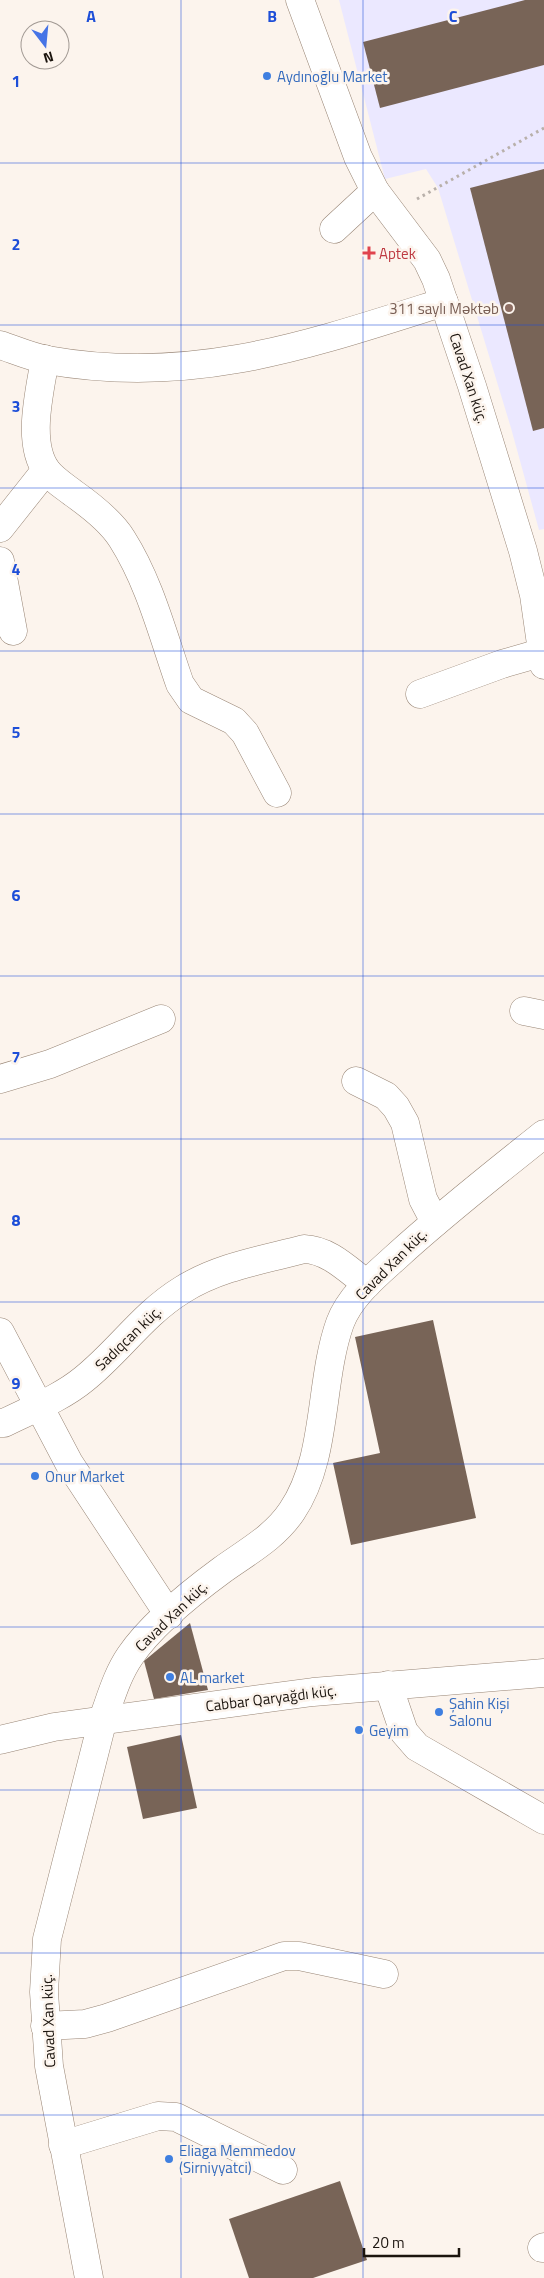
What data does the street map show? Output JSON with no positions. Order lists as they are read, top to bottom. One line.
{"streets":{"street":["Cavad Xan küç.","Sadıqcan küç.","Cabbar Qaryağdı küç."]},"crossings":[["Cavad Xan küç.","Sadıqcan küç."],["Cavad Xan küç.","Cabbar Qaryağdı küç."]],"places":{"other":["Aydınoğlu Market","311 saylı Məktəb","Onur Market","AL market","Şahin Kişi Salonu","Geyim","Eliaga Memmedov (Sirniyyatci)"],"health":["Aptek"]},"scale_bar":"20 m","north":"bottom","grid":{"columns":["A","B","C"],"rows":["1","2","3","4","5","6","7","8","9"]}}
